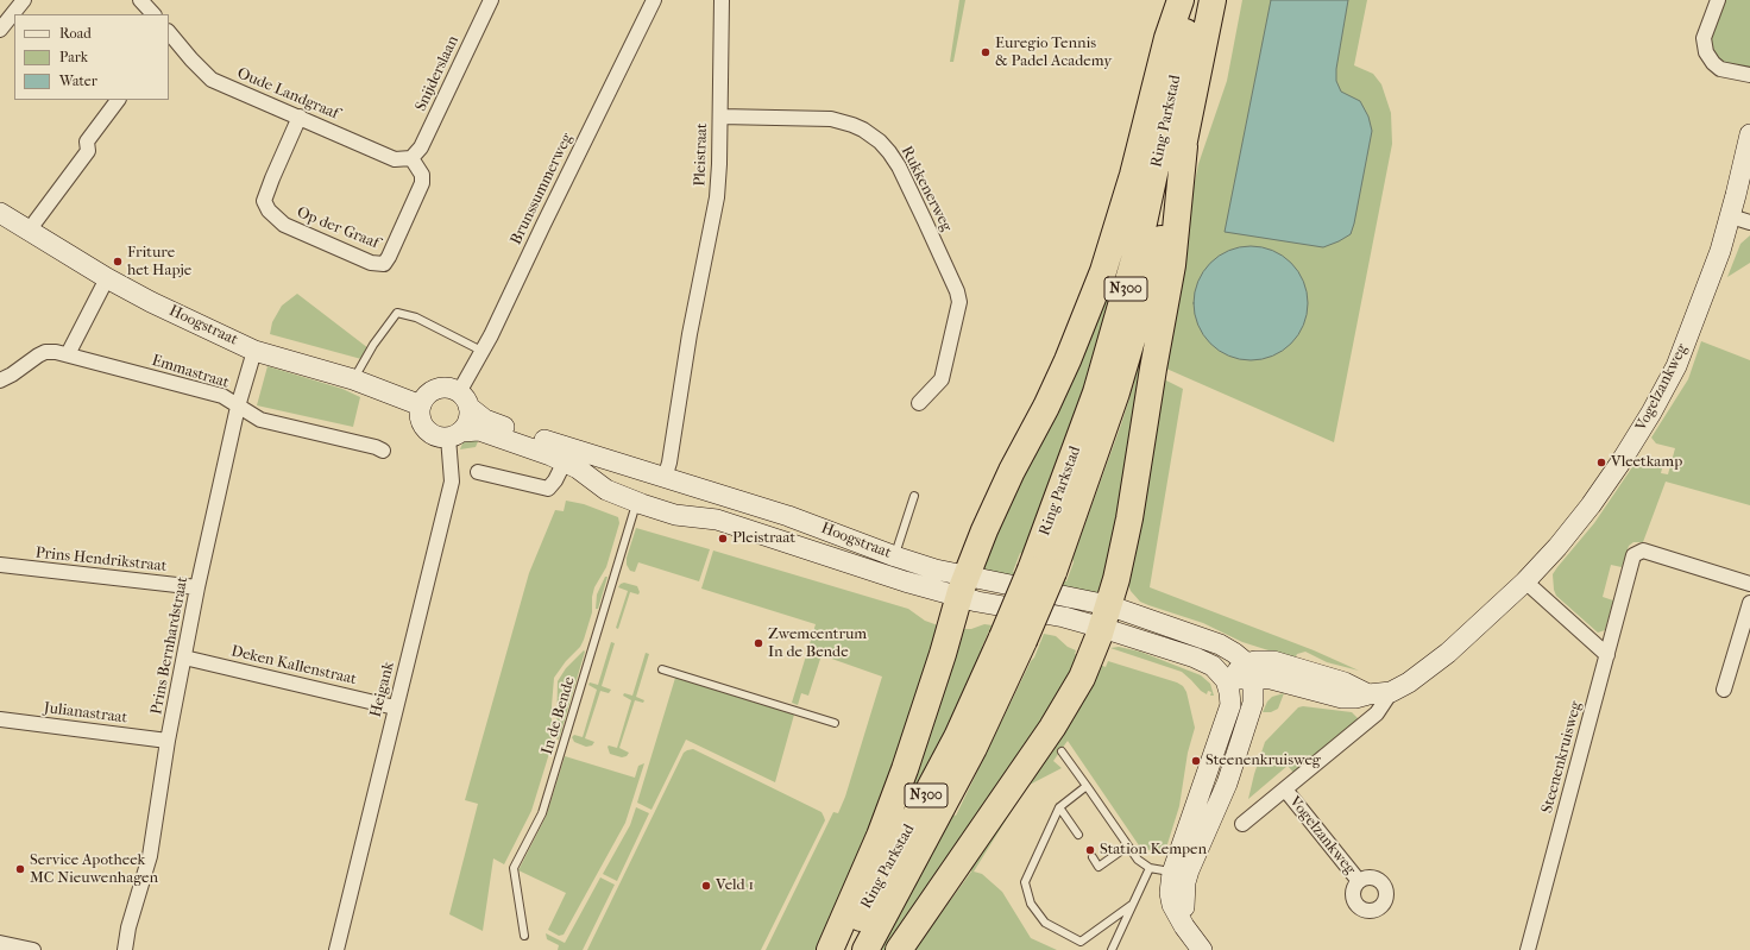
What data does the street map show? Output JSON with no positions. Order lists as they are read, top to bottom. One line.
{"streets":{"highway":["Ring Parkstad","N300"],"main road":["Hoogstraat","Vogelzankweg"],"street":["Snijderslaan","Oude Landgraaf","Pleistraat","Brunssummerweg","Rukkenerweg","Op der Graaf","Emmastraat","Prins Hendrikstraat","Prins Bernhardstraat","Deken Kallenstraat","Heigank","Julianastraat","Steenenkruisweg"],"lane":["In de Bende"]},"crossings":[["Snijderslaan","Oude Landgraaf"],["Snijderslaan","Op der Graaf"],["Oude Landgraaf","Op der Graaf"],["Ring Parkstad","N300"],["Pleistraat","Rukkenerweg"],["Pleistraat","Hoogstraat"],["Brunssummerweg","Hoogstraat"],["Brunssummerweg","Heigank"],["N300","Hoogstraat"],["Hoogstraat","Vogelzankweg"],["Hoogstraat","Prins Bernhardstraat"],["Hoogstraat","Heigank"],["Hoogstraat","In de Bende"],["Emmastraat","Prins Bernhardstraat"],["Prins Hendrikstraat","Prins Bernhardstraat"],["Prins Bernhardstraat","Deken Kallenstraat"],["Prins Bernhardstraat","Julianastraat"],["Deken Kallenstraat","Heigank"]],"places":["Euregio Tennis & Padel Academy","Friture het Hapje","Vleetkamp","Pleistraat","Zwemcentrum In de Bende","Steenenkruisweg","Station Kempen","Service Apotheek MC Nieuwenhagen","Veld 1"],"legend":["Road","Park","Water"]}
